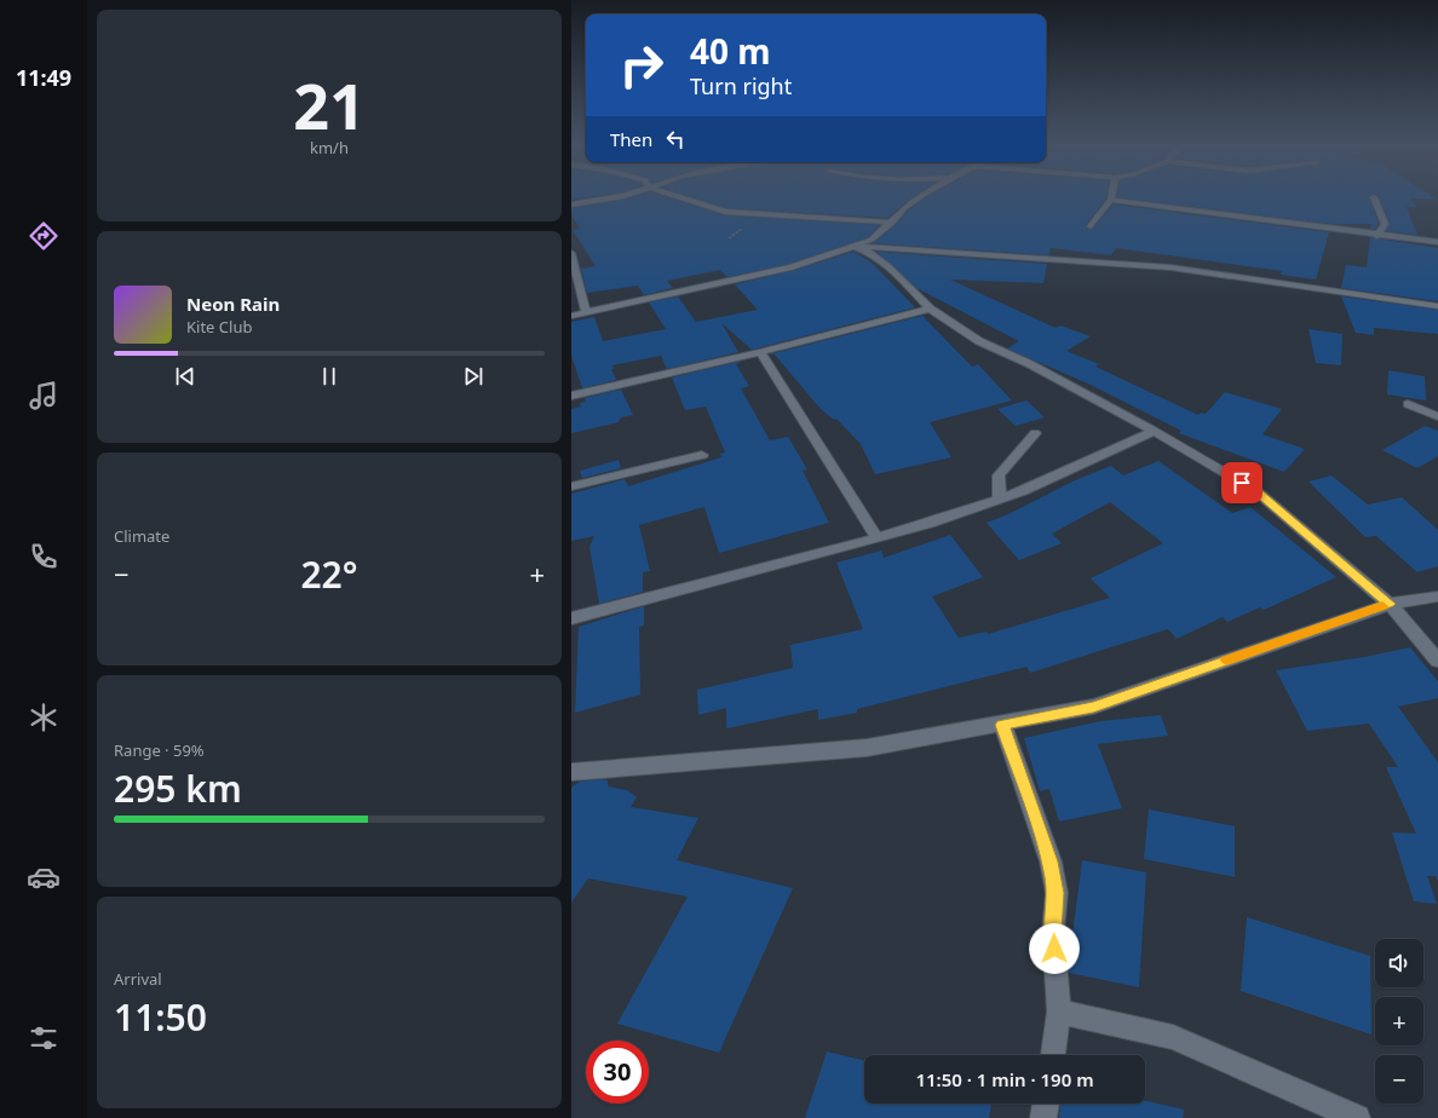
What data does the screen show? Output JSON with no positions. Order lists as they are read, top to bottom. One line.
{"page":{"tabs":"11:49","tile":[["21","km/h"],"Climate",["Range · 59%","295 km"],["Arrival","11:50"]],"turn":["40 m","Turn right"],"then":"Then","song":["Neon Rain","Kite Club"],"heat":["−","22°","+"],"map_buttons":["+","−"],"limit":"30","trip":"11:50 · 1 min · 190 m"}}
